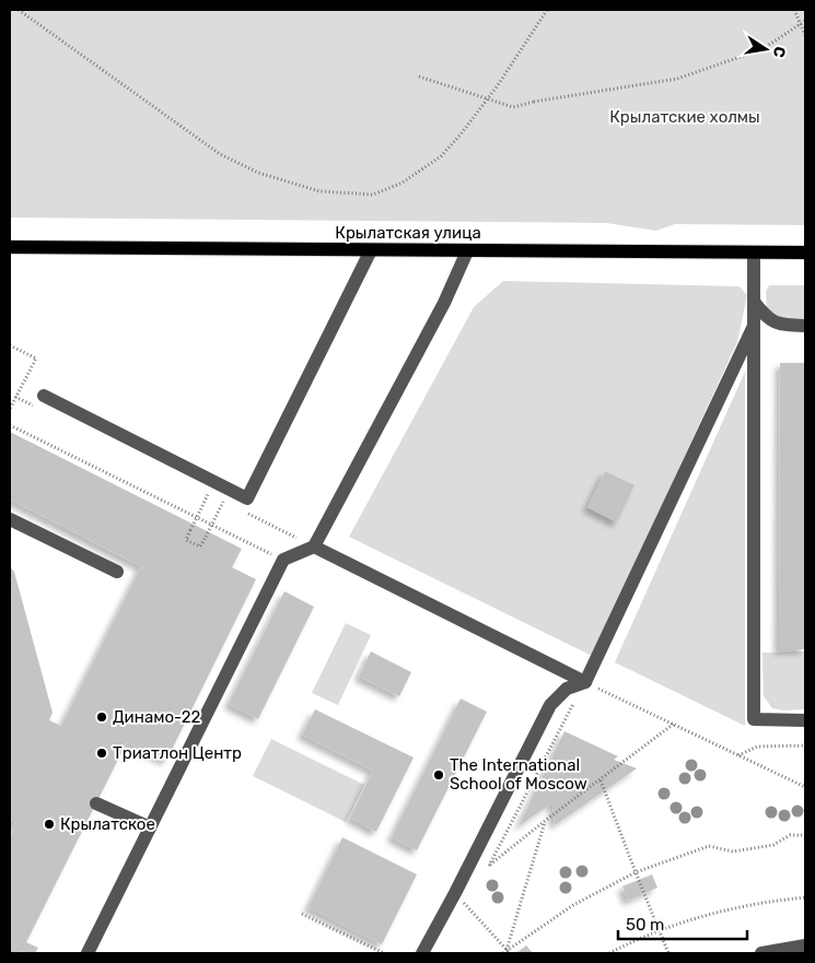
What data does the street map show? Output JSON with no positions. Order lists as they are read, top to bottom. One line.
{"streets":{"main road":["Крылатская улица"]},"parks":["Крылатские холмы"],"places":["Динамо-22","Триатлон Центр","The International School of Moscow","Крылатское"],"scale_bar":"50 m","north":"right"}
